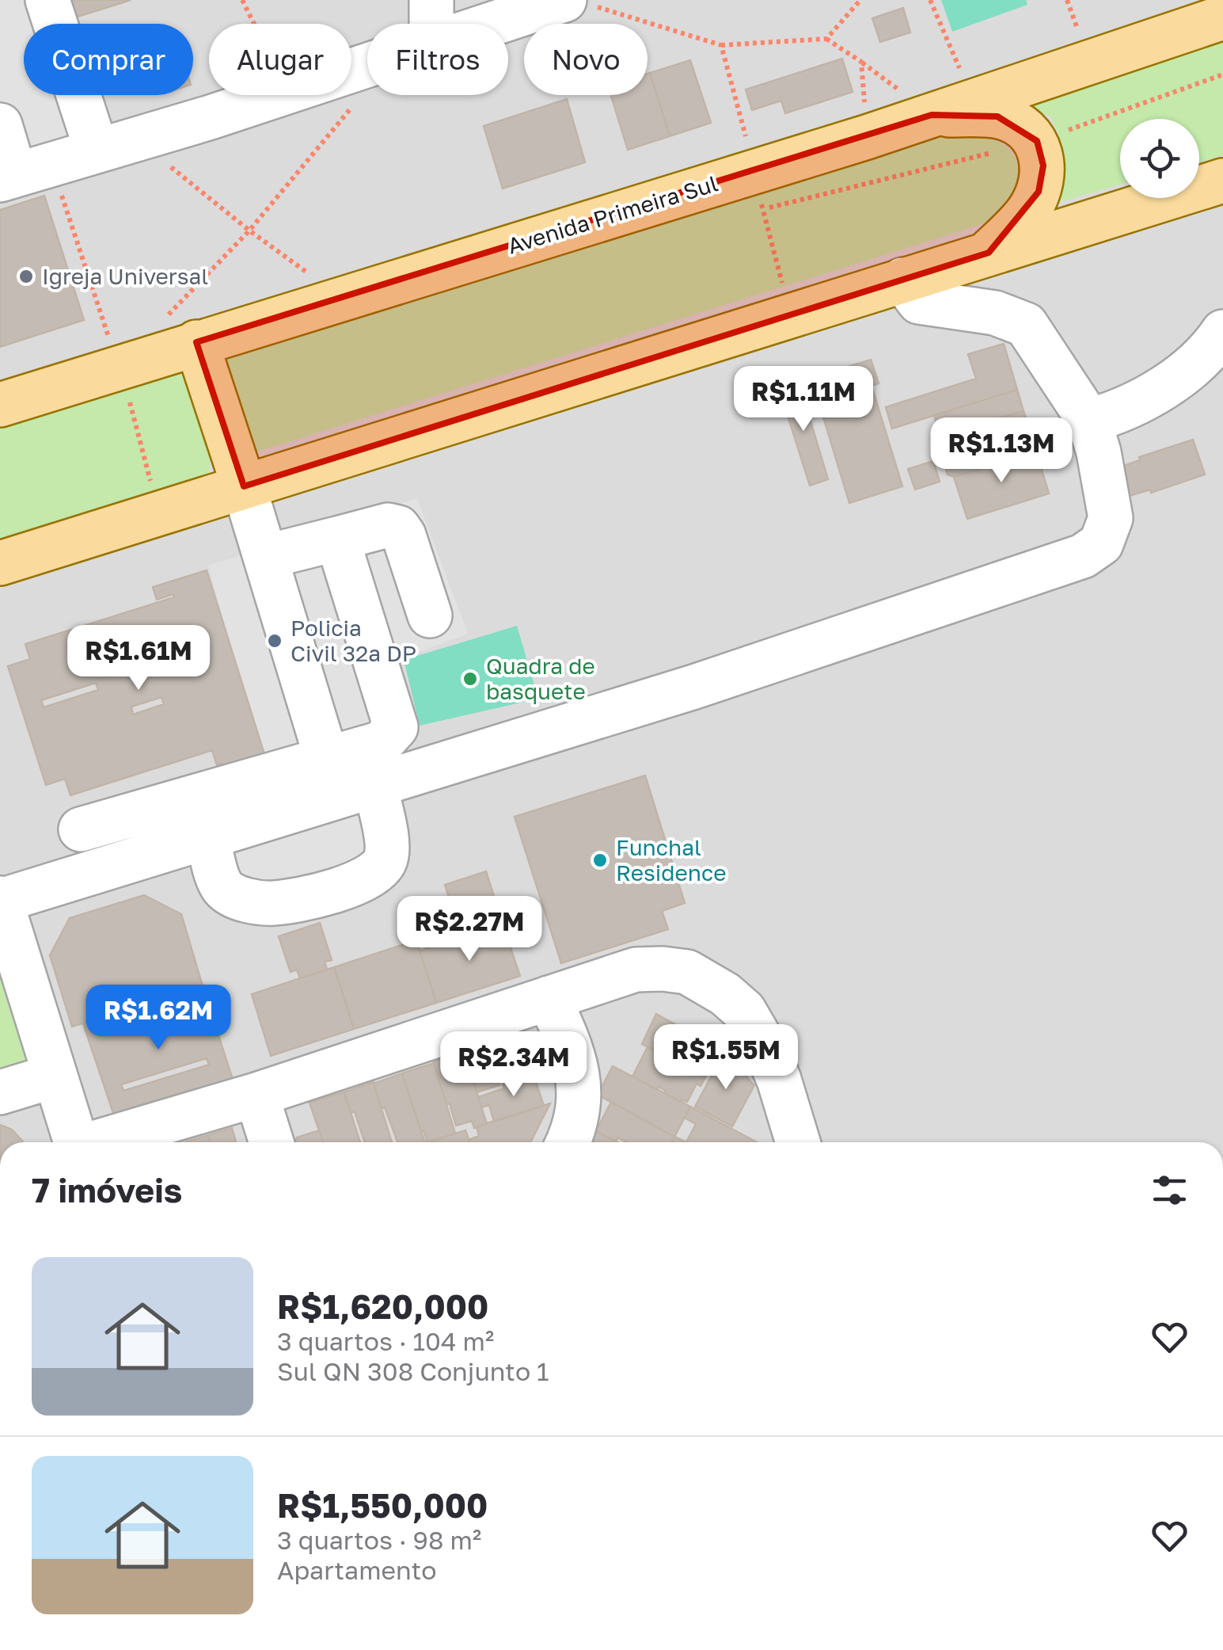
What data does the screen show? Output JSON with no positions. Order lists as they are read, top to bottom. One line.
{"streets":{"main road":["Avenida Primeira Sul"]},"places":["Igreja Universal","Policia Civil 32a DP","Quadra de basquete","Funchal Residence"],"page":{"chip":["Comprar","Alugar","Filtros","Novo"],"price":["R$1.11M","R$1.13M","R$1.61M","R$2.27M","R$1.62M","R$1.55M","R$2.34M"],"heading":"7 imóveis","list":[{"name":"R$1,620,000","note":"3 quartos · 104 m² · Sul QN 308 Conjunto 1"},{"name":"R$1,550,000","note":"3 quartos · 98 m² · Apartamento"}]}}
